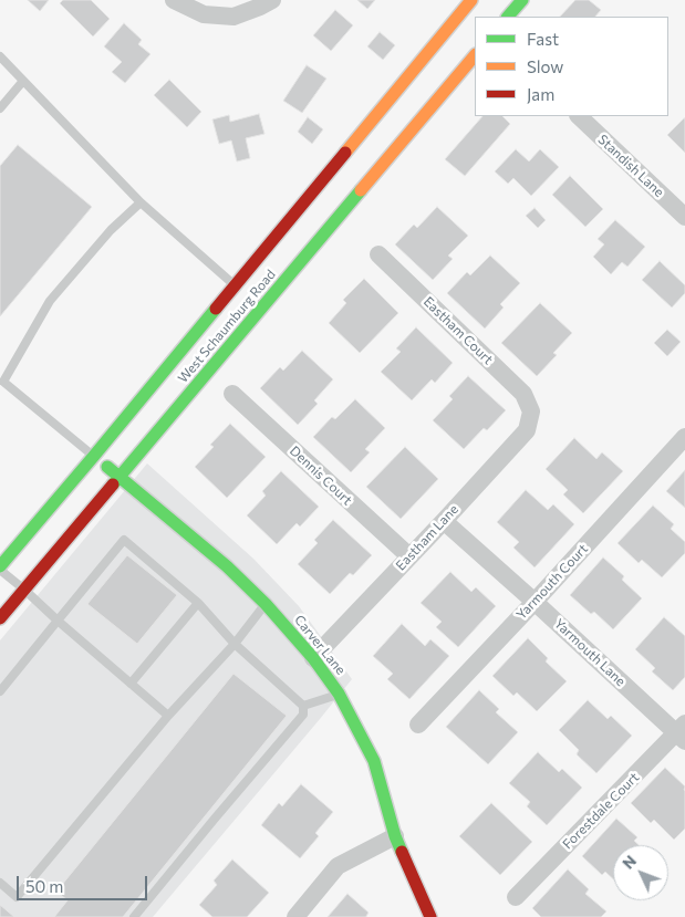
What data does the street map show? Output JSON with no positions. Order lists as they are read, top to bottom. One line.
{"streets":{"main road":["West Schaumburg Road","Carver Lane"],"street":["Standish Lane","Eastham Court","Dennis Court","Eastham Lane","Yarmouth Court","Yarmouth Lane","Forestdale Court"]},"crossings":[["West Schaumburg Road","Carver Lane"],["Eastham Court","Eastham Lane"],["Dennis Court","Eastham Lane"],["Eastham Lane","Carver Lane"],["Eastham Lane","Yarmouth Lane"],["Yarmouth Court","Yarmouth Lane"],["Yarmouth Lane","Forestdale Court"]],"legend":["Fast","Slow","Jam"],"scale_bar":"50 m","north":"top left"}
